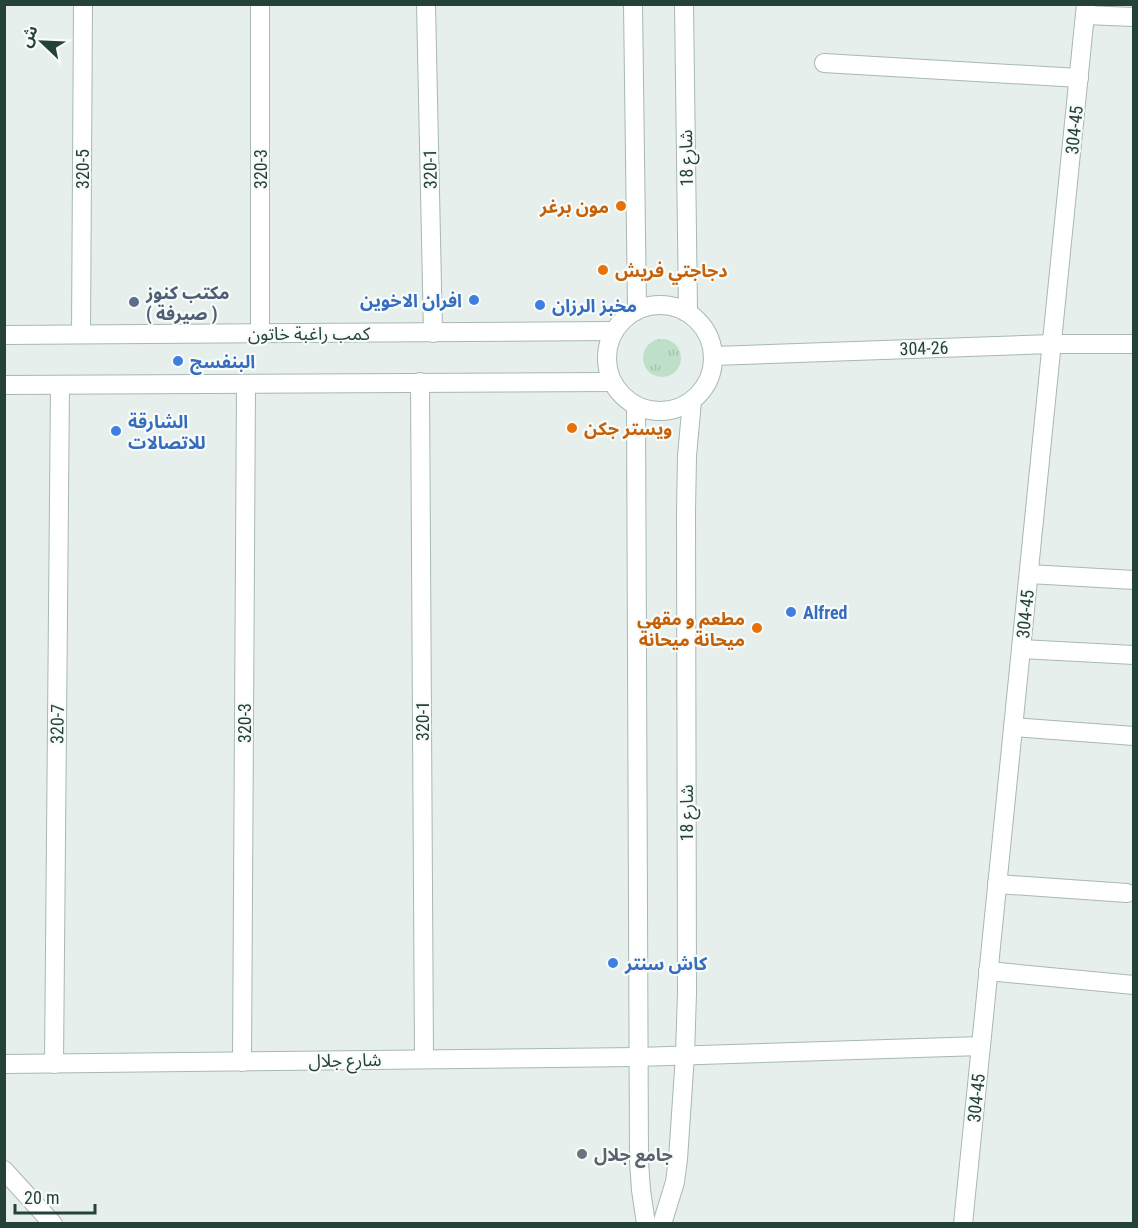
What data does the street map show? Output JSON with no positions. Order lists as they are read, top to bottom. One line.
{"streets":{"street":["304-45","شارع 18","320-5","320-3","320-1","كمب راغبة خاتون","304-26","320-7","شارع جلال"]},"crossings":[["304-45","304-26"],["304-45","شارع جلال"],["شارع 18","كمب راغبة خاتون"],["شارع 18","304-26"],["شارع 18","شارع جلال"],["320-5","كمب راغبة خاتون"],["320-3","كمب راغبة خاتون"],["320-3","شارع جلال"],["320-1","كمب راغبة خاتون"],["320-1","شارع جلال"],["كمب راغبة خاتون","304-26"],["320-7","شارع جلال"]],"places":["مون برغر","دجاجتي فريش","افران الاخوين","مكتب كنوز ( صيرفة )","مخبز الرزان","البنفسج","ويستر جكن","الشارقة للاتصالات","Alfred","مطعم و مقهى ميحانة ميحانة","كاش سنتر","جامع جلال"],"scale_bar":"20 m","north":"top left"}
